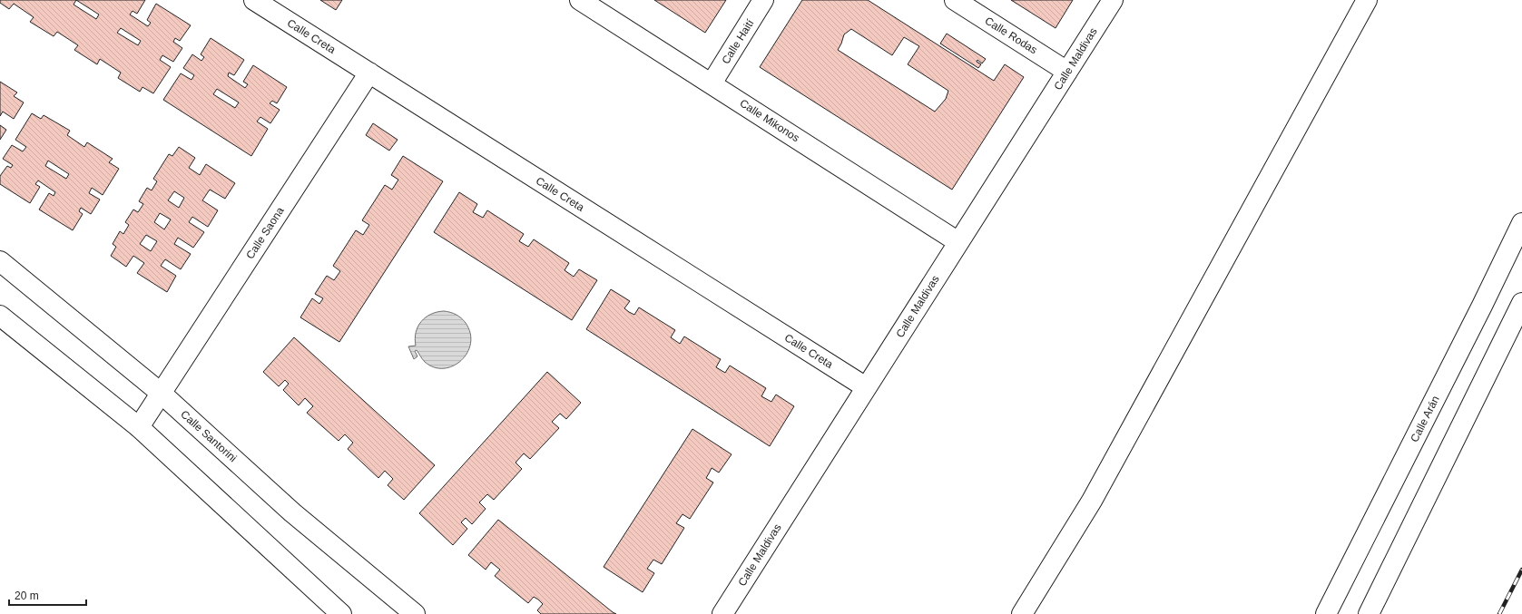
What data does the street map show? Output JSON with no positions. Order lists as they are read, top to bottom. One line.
{"streets":{"street":["Calle Rodas","Calle Creta","Calle Haití","Calle Maldivas","Calle Mikonos","Calle Saona","Calle Arán","Calle Santorini"]},"crossings":[["Calle Rodas","Calle Maldivas"],["Calle Creta","Calle Maldivas"],["Calle Creta","Calle Saona"],["Calle Haití","Calle Mikonos"],["Calle Maldivas","Calle Mikonos"],["Calle Saona","Calle Santorini"]],"scale_bar":"20 m"}
